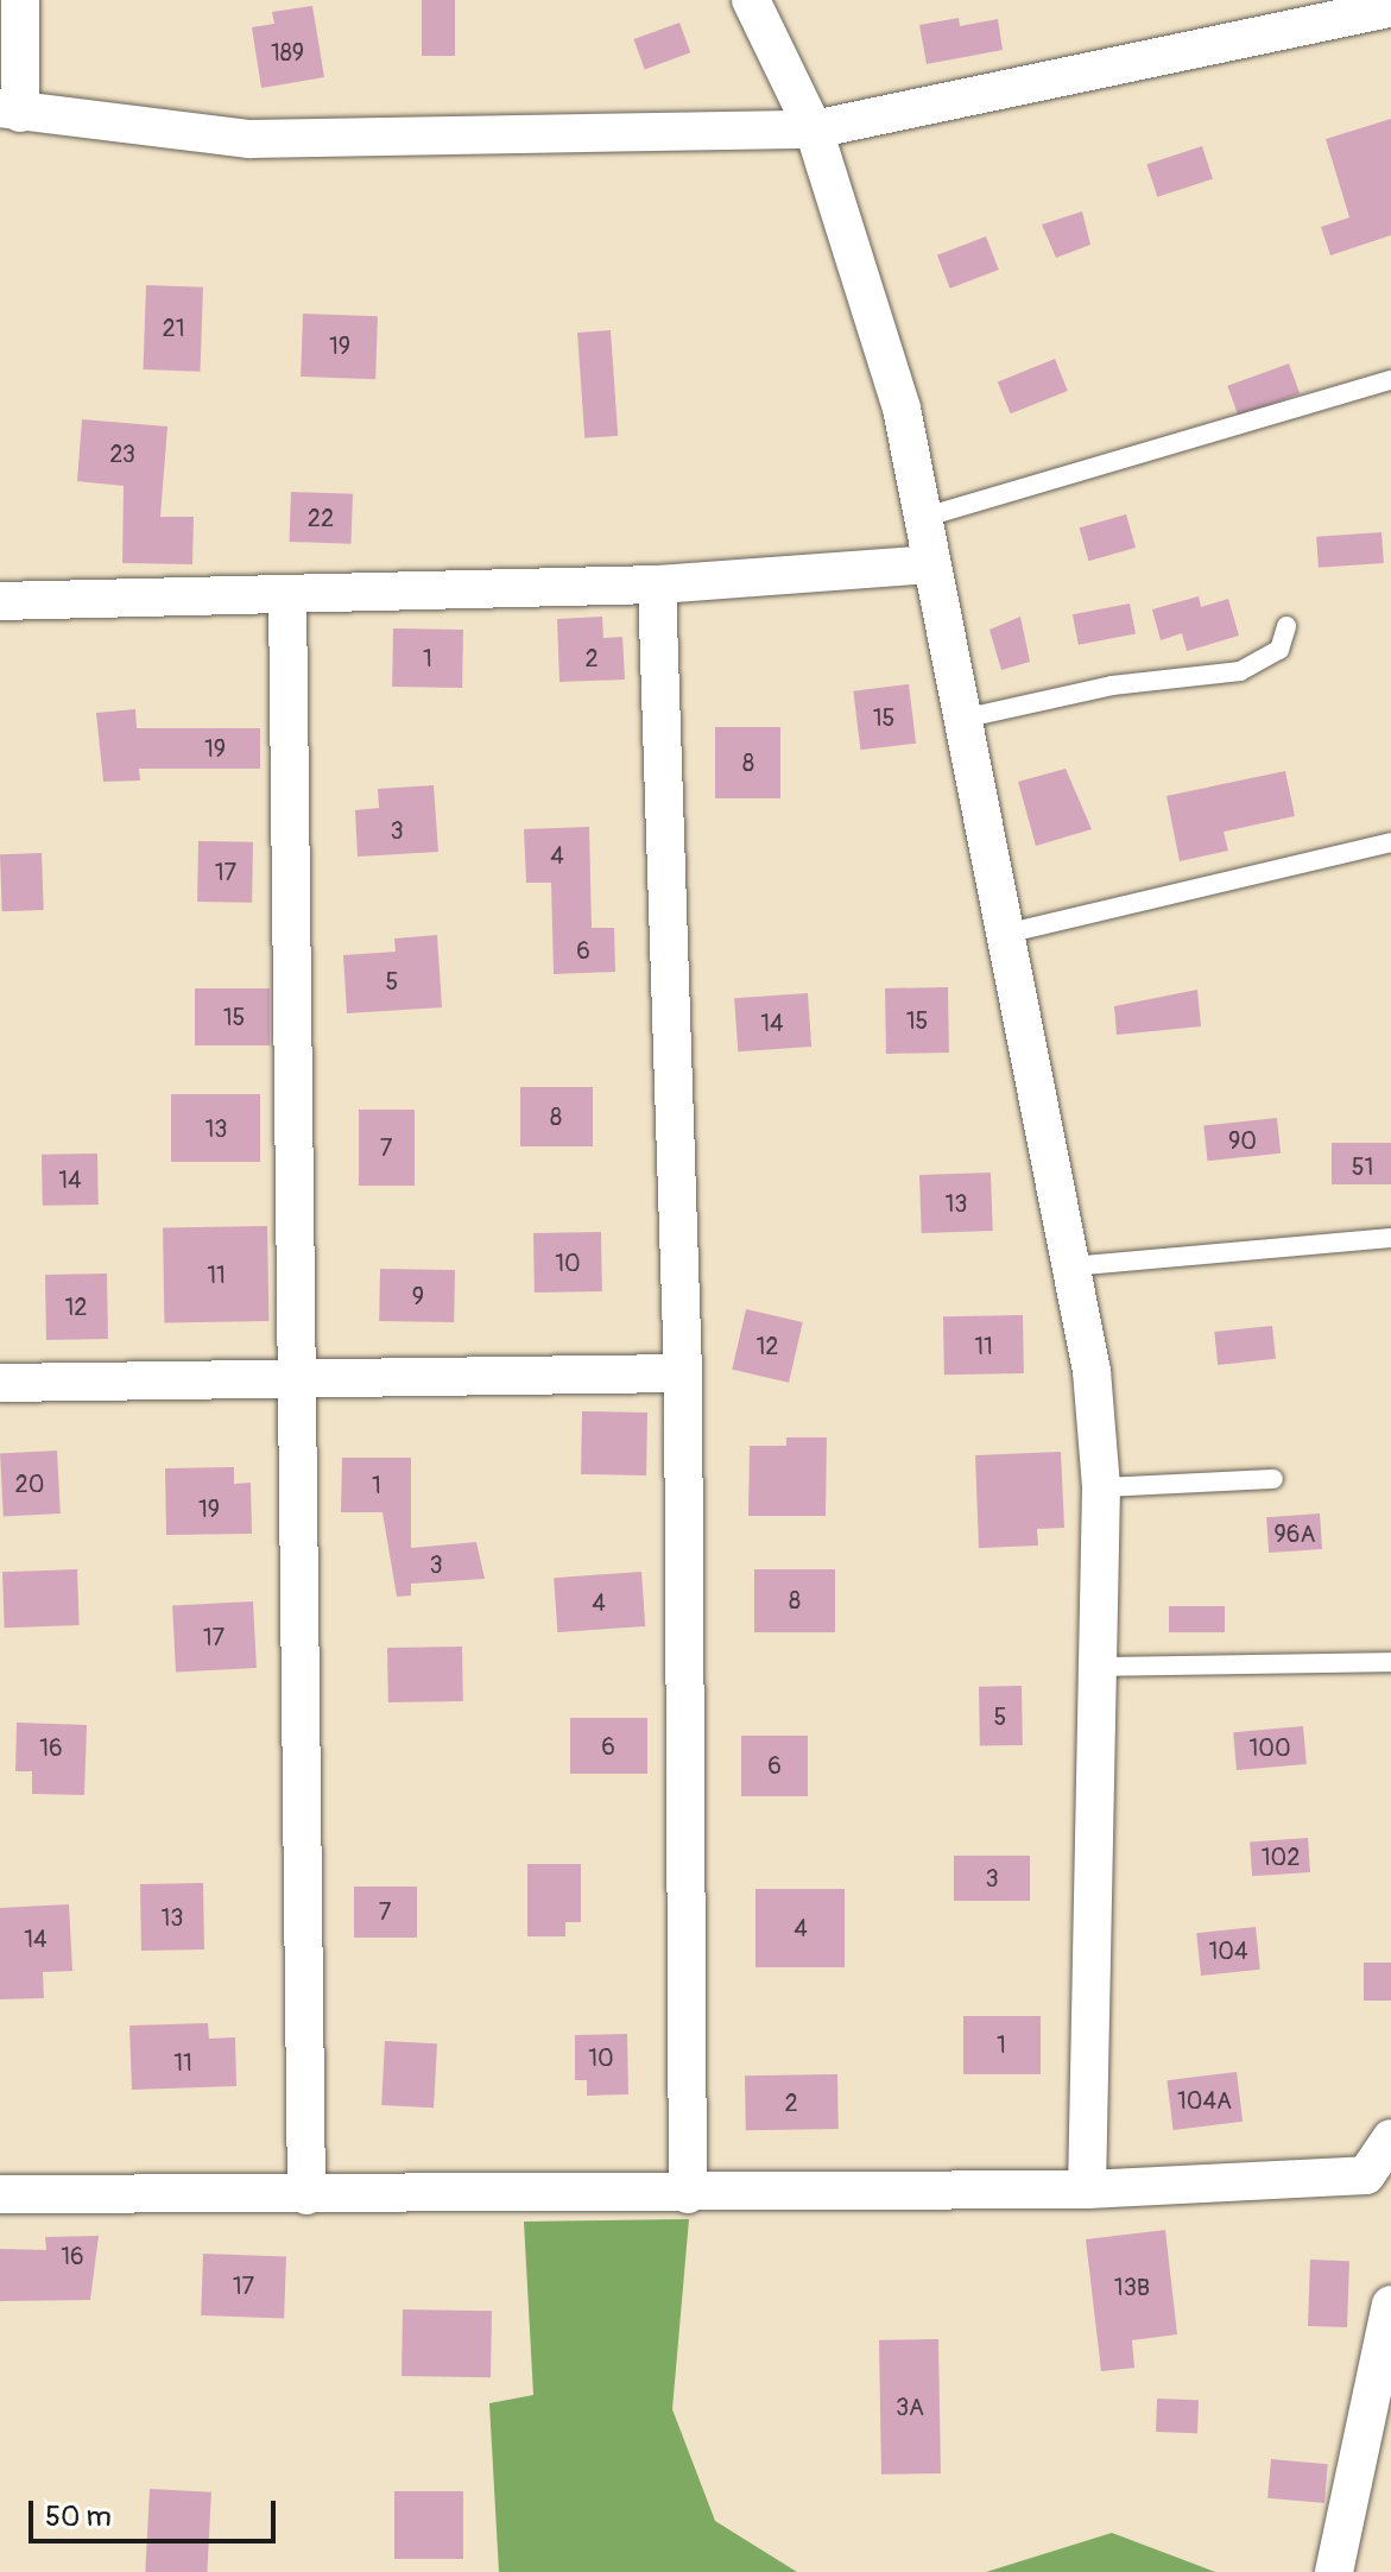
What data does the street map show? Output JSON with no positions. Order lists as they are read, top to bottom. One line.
{"house_numbers":["189","21","19","23","22","1","2","15","19","8","3","4","17","6","5","15","15","14","8","13","90","7","51","14","13","10","11","9","12","12","11","20","1","19","96А","3","8","4","17","5","6","16","100","6","102","3","7","13","4","14","104","1","10","11","104А","2","16","17","13В","3А"],"scale_bar":"50 m"}
